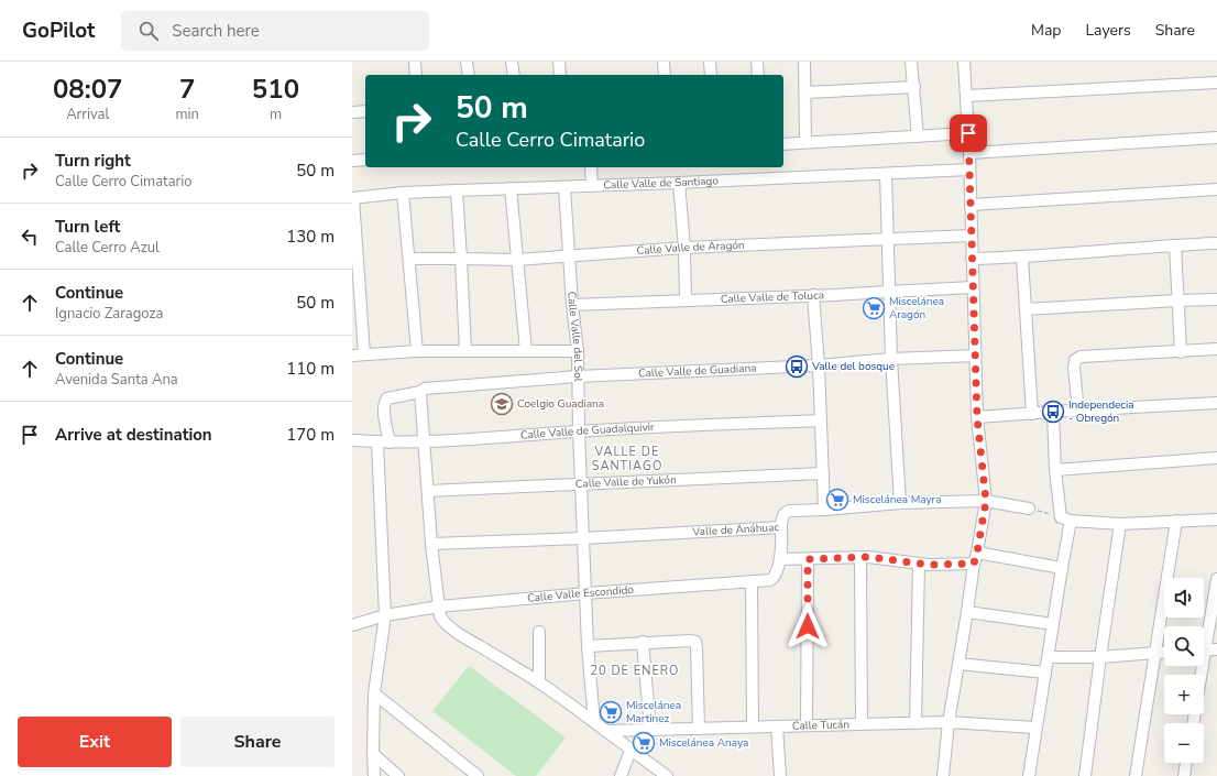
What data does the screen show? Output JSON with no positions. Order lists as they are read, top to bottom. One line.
{"streets":{"street":["Calle Valle de Santiago","Calle Valle de Aragón","Calle Valle de Toluca","Calle Valle del Sol","Calle Valle de Guadiana","Calle Valle de Guadalquivir","Calle Valle de Yukón","Valle de Anáhuac","Calle Valle Escondido","Calle Tucán"]},"crossings":[["Calle Valle de Santiago","Calle Valle del Sol"],["Calle Valle de Aragón","Calle Valle del Sol"],["Calle Valle de Toluca","Calle Valle del Sol"],["Calle Valle del Sol","Calle Valle de Guadiana"],["Calle Valle del Sol","Calle Valle de Guadalquivir"],["Calle Valle del Sol","Calle Valle de Yukón"],["Calle Valle del Sol","Valle de Anáhuac"],["Calle Valle del Sol","Calle Valle Escondido"],["Calle Valle de Guadiana","Calle Valle de Guadalquivir"]],"districts":["VALLE DE SANTIAGO","20 DE ENERO"],"places":{"supermarket":["Miscelánea Aragón","Miscelánea Mayra","Miscelánea Martinez","Miscelánea Anaya"],"bus stop":["Valle del bosque","Independecia - Obregón"],"school or university":["Coelgio Guadiana"]},"page":{"header":"GoPilot","search":"Search here","nav":["Map","Layers","Share"],"eta":["08:07","Arrival","7","min","510","m"],"turn":["50 m","Calle Cerro Cimatario"],"list":[{"name":"Turn right","note":"Calle Cerro Cimatario","value":"50 m"},{"name":"Turn left","note":"Calle Cerro Azul","value":"130 m"},{"name":"Continue","note":"Ignacio Zaragoza","value":"50 m"},{"name":"Continue","note":"Avenida Santa Ana","value":"110 m"},{"name":"Arrive at destination","value":"170 m"}],"map_buttons":["+","−"],"buttons":["Exit","Share"]}}
